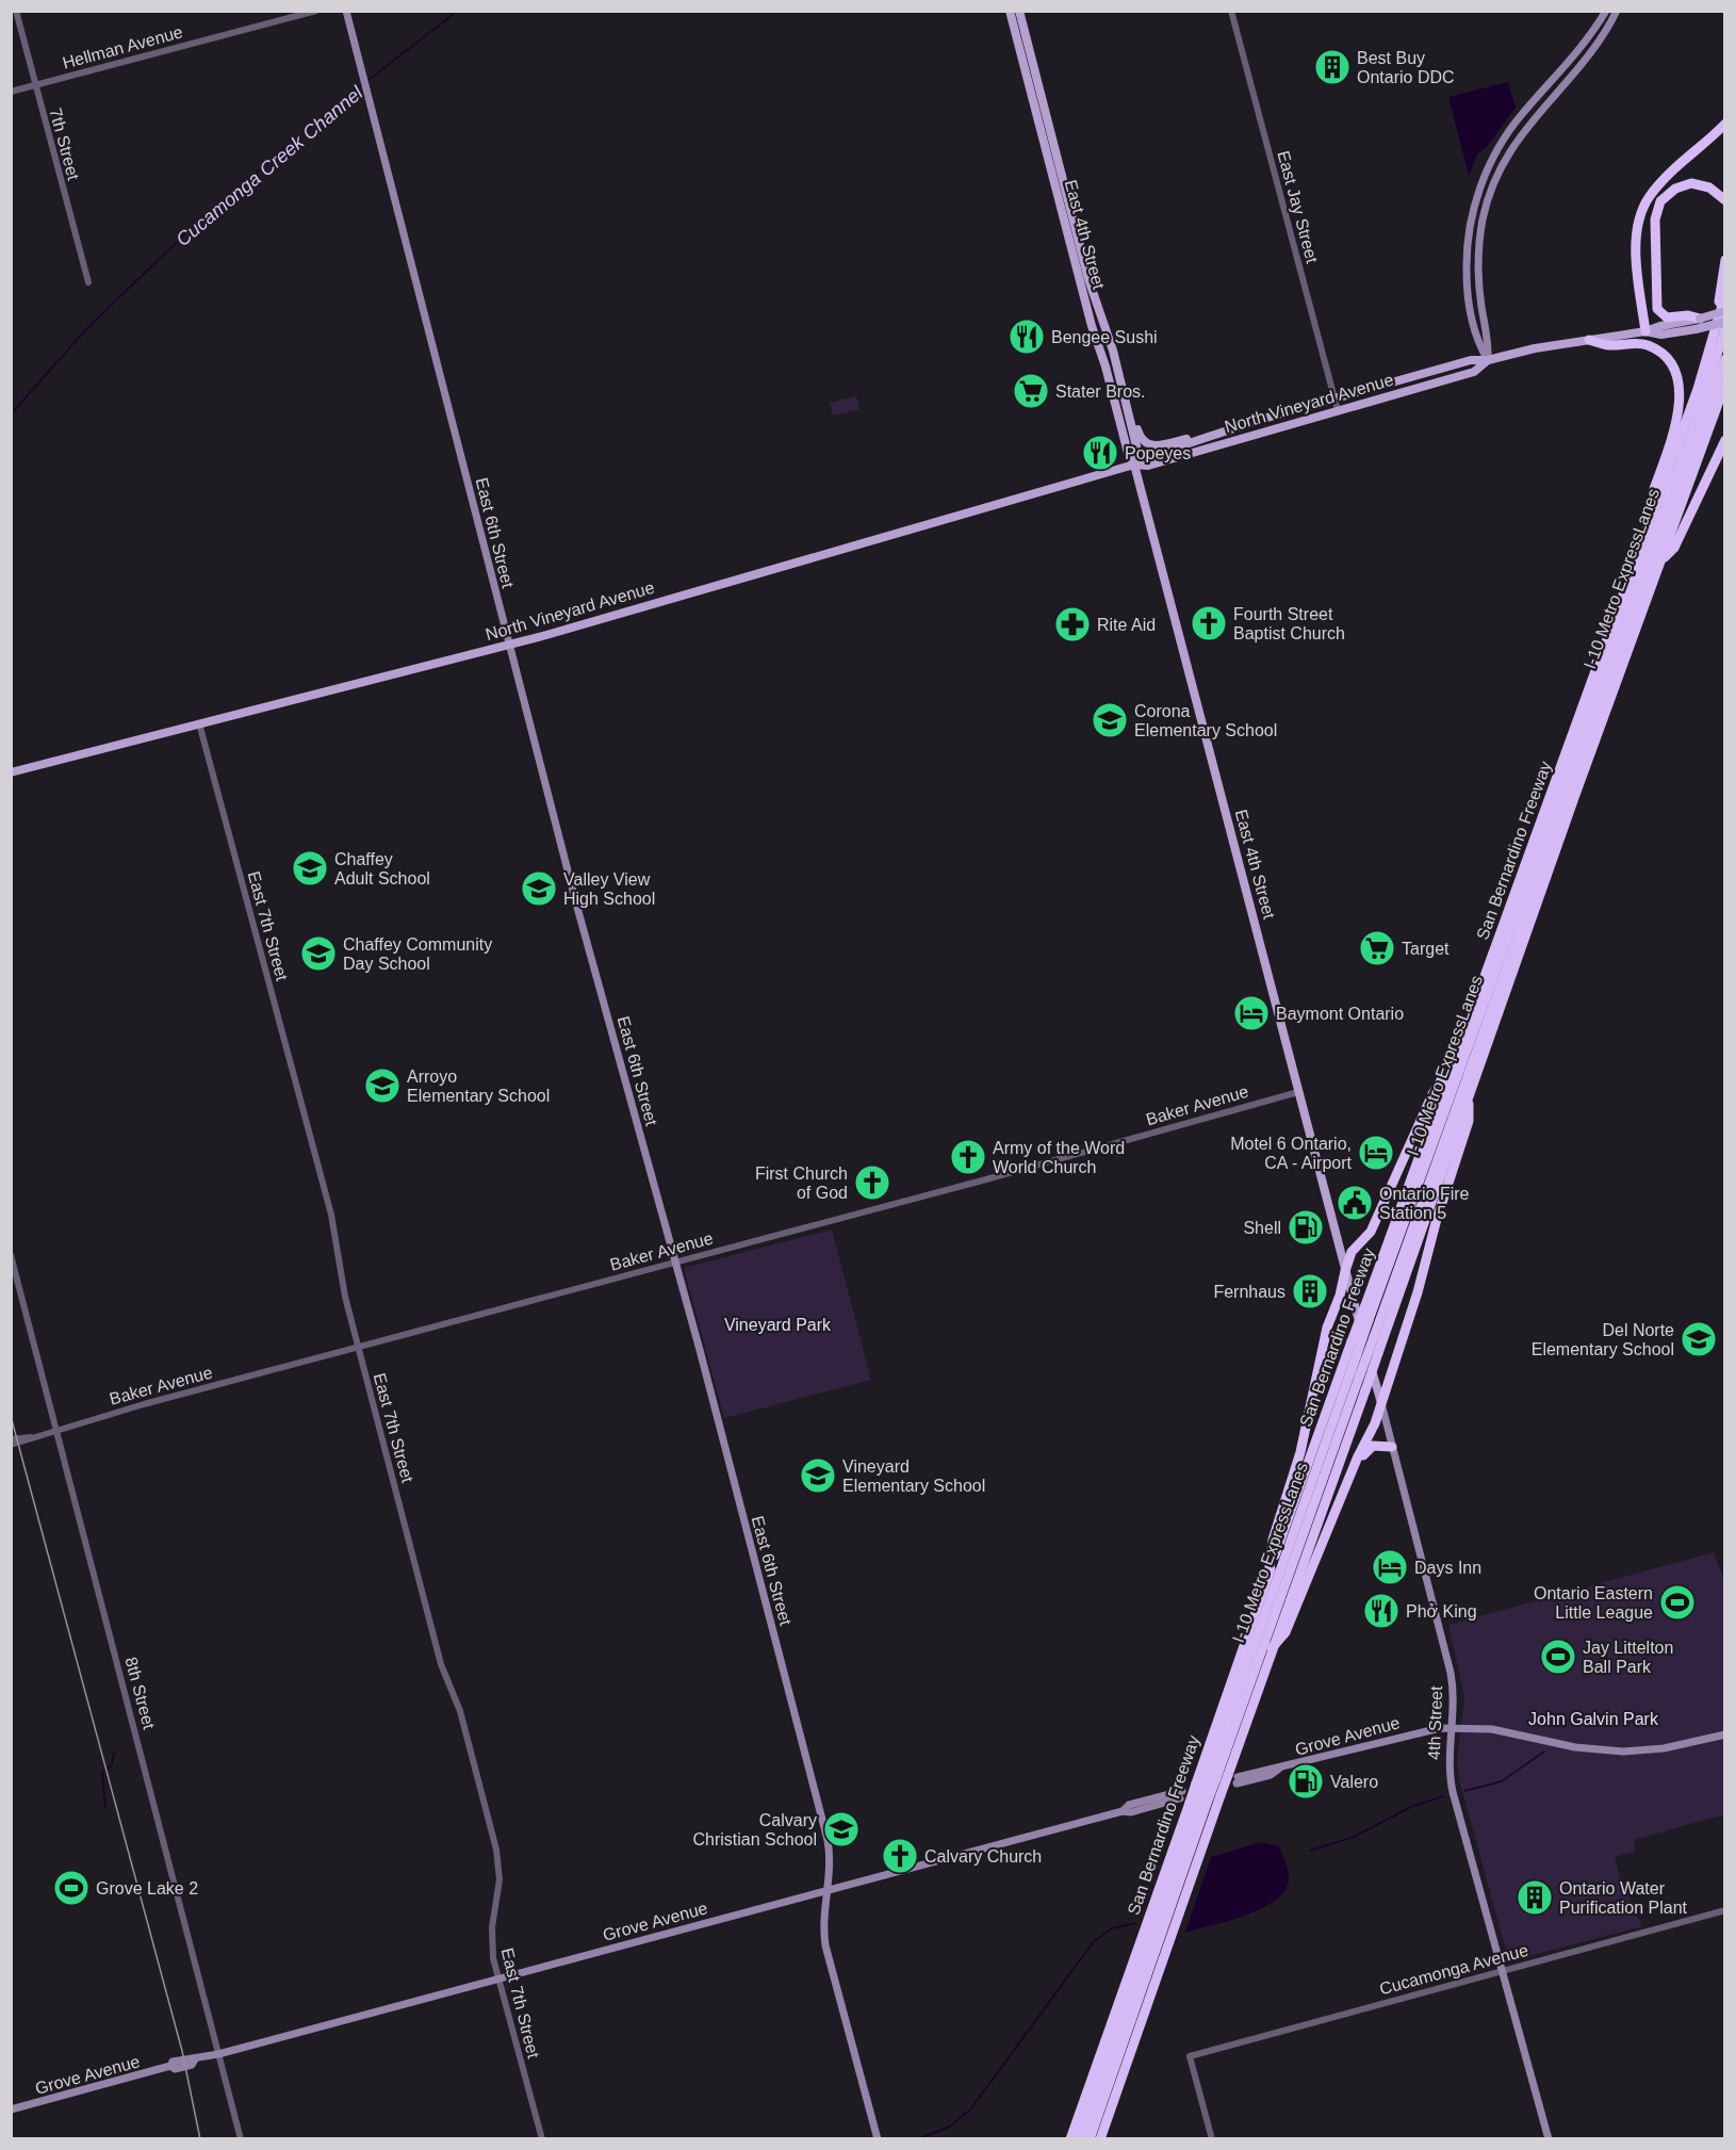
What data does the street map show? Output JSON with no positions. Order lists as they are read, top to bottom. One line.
{"streets":{"highway":["I-10 Metro ExpressLanes","San Bernardino Freeway"],"main road":["East 4th Street","North Vineyard Avenue","East 6th Street","4th Street","Grove Avenue"],"street":["Hellman Avenue","7th Street","East Jay Street","East 7th Street","Baker Avenue","8th Street","Cucamonga Avenue"]},"crossings":[["Hellman Avenue","7th Street"],["East Jay Street","North Vineyard Avenue"],["East 4th Street","North Vineyard Avenue"],["East 4th Street","Baker Avenue"],["East 4th Street","4th Street"],["North Vineyard Avenue","East 6th Street"],["North Vineyard Avenue","East 7th Street"],["East 6th Street","Baker Avenue"],["East 6th Street","Grove Avenue"],["I-10 Metro ExpressLanes","San Bernardino Freeway"],["I-10 Metro ExpressLanes","Grove Avenue"],["San Bernardino Freeway","Grove Avenue"],["East 7th Street","Baker Avenue"],["East 7th Street","Grove Avenue"],["Baker Avenue","8th Street"],["8th Street","Grove Avenue"],["4th Street","Grove Avenue"],["4th Street","Cucamonga Avenue"]],"water":["Cucamonga Creek Channel"],"parks":["Vineyard Park","John Galvin Park"],"places":{"building":["Best Buy Ontario DDC","Fernhaus","Ontario Water Purification Plant"],"restaurant":["Bengee Sushi","Popeyes","Phở King"],"supermarket":["Stater Bros.","Target"],"church":["Fourth Street Baptist Church","Army of the Word World Church","First Church of God","Calvary Church"],"pharmacy":["Rite Aid"],"school or university":["Corona Elementary School","Chaffey Adult School","Valley View High School","Chaffey Community Day School","Arroyo Elementary School","Del Norte Elementary School","Vineyard Elementary School","Calvary Christian School"],"hotel":["Baymont Ontario","Motel 6 Ontario, CA - Airport","Days Inn"],"public building":["Ontario Fire Station 5"],"fuel station":["Shell","Valero"],"sports":["Ontario Eastern Little League","Jay Littelton Ball Park","Grove Lake 2"]}}
